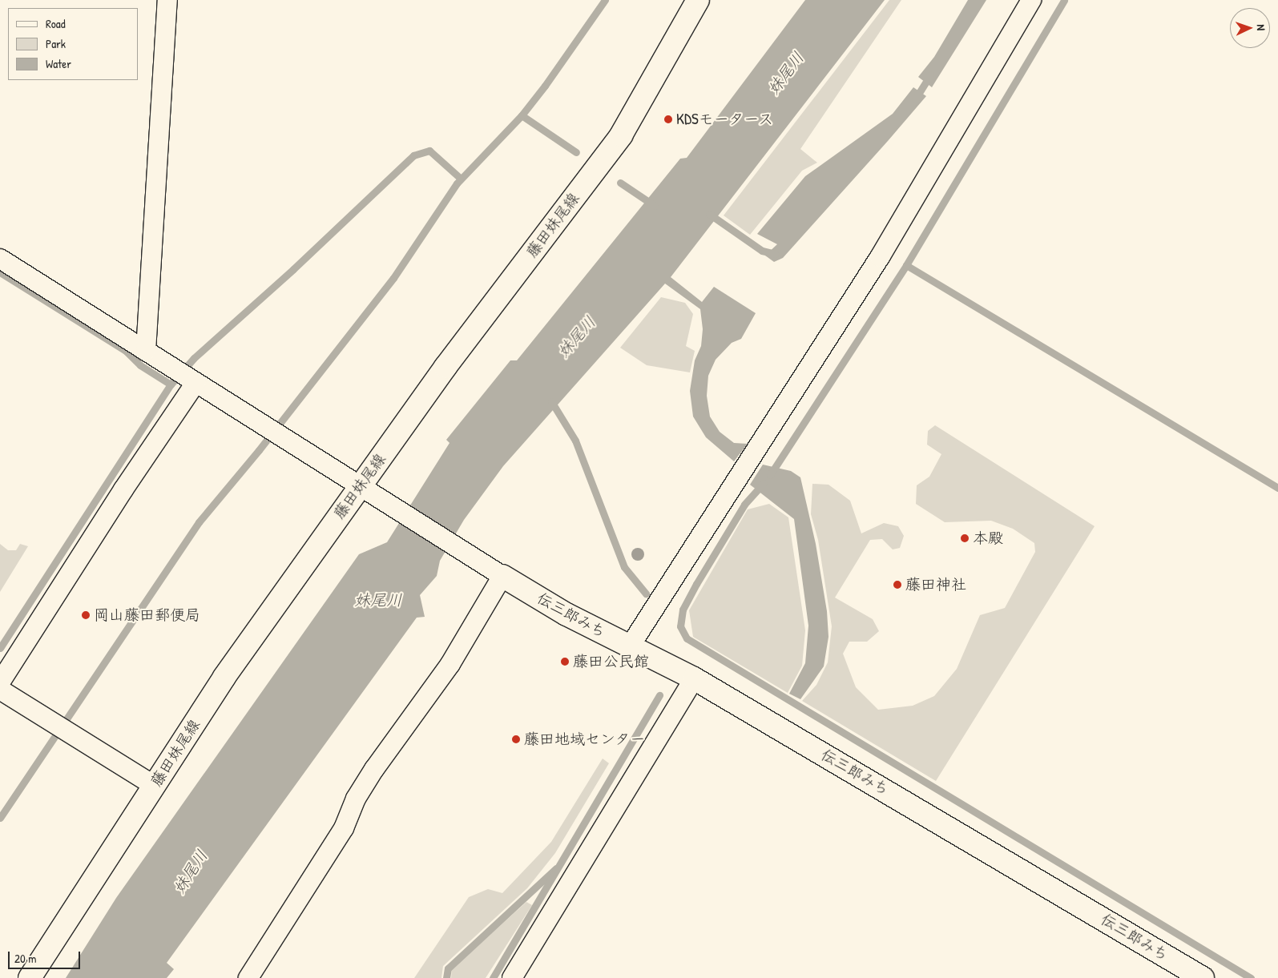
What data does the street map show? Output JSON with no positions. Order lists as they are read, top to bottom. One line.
{"streets":{"main road":["藤田妹尾線","伝三郎みち"]},"water":["妹尾川"],"places":["KDSモータース","本殿","藤田神社","岡山藤田郵便局","藤田公民館","藤田地域センター"],"legend":["Road","Park","Water"],"scale_bar":"20 m","north":"right"}
